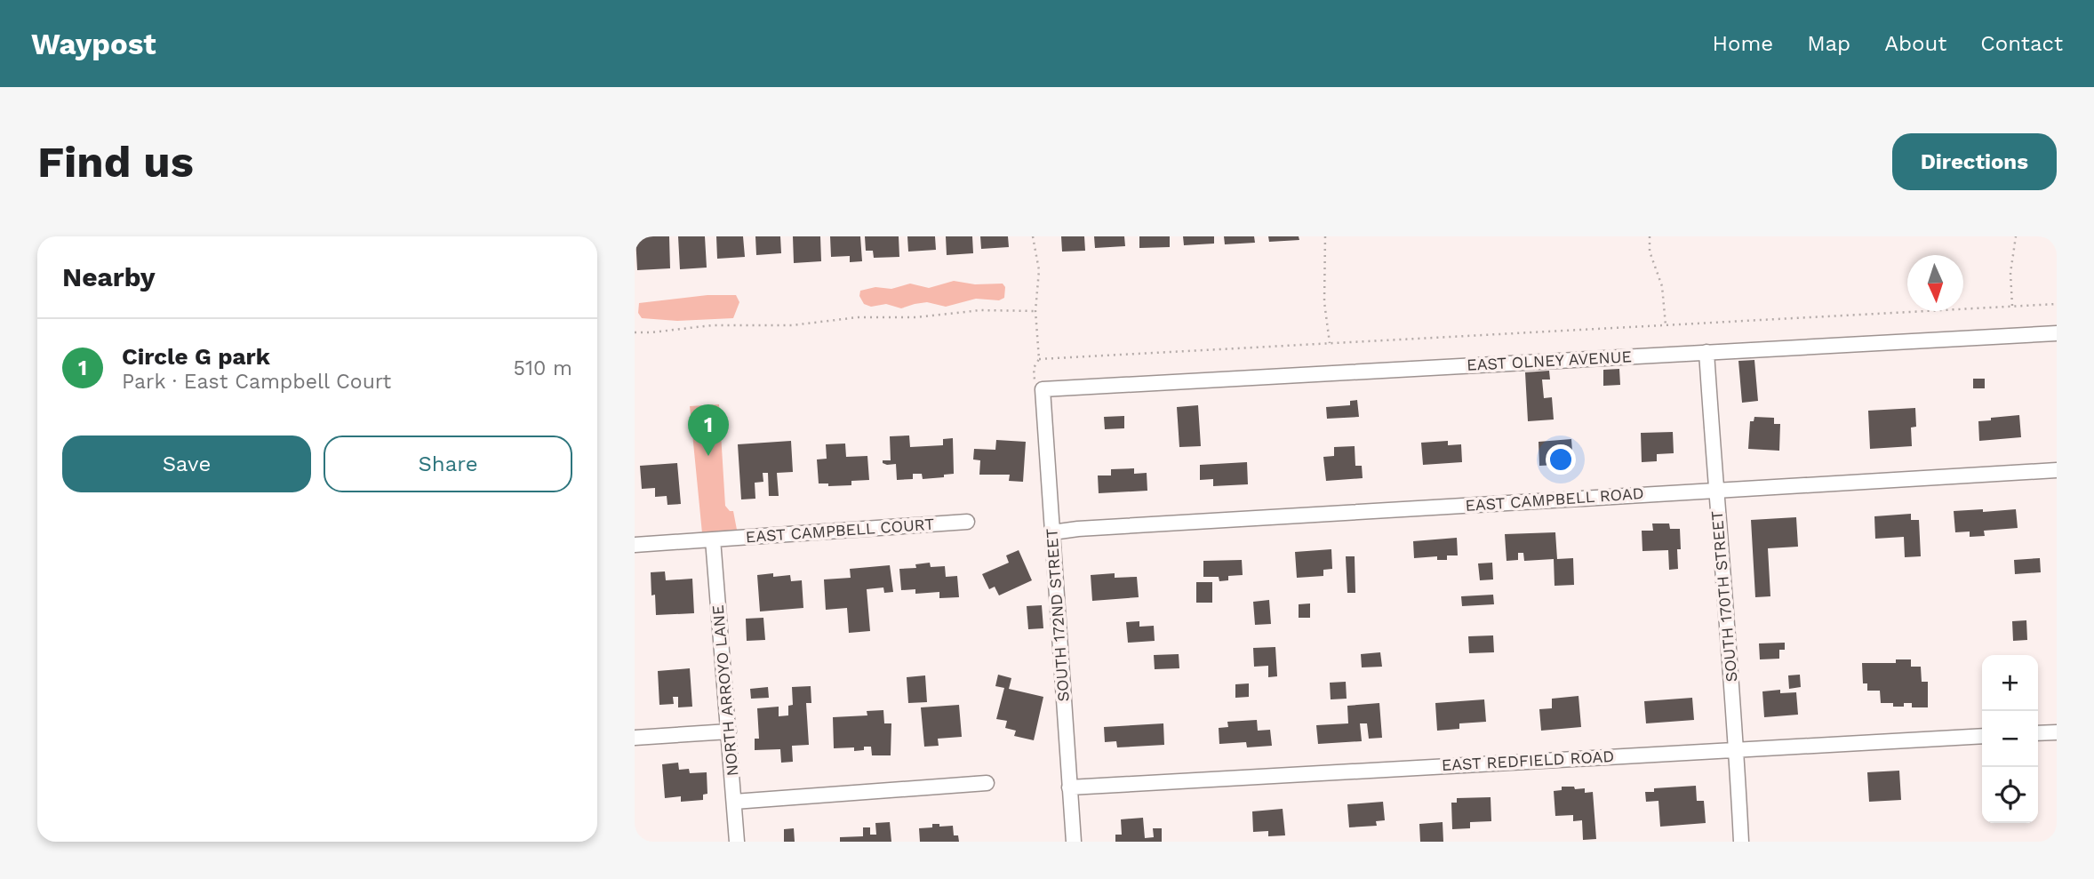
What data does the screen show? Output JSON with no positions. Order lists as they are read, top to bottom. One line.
{"streets":{"street":["EAST OLNEY AVENUE","EAST CAMPBELL ROAD","EAST CAMPBELL COURT","SOUTH 170TH STREET","SOUTH 172ND STREET","NORTH ARROYO LANE","EAST REDFIELD ROAD"]},"crossings":[["EAST OLNEY AVENUE","SOUTH 170TH STREET"],["EAST OLNEY AVENUE","SOUTH 172ND STREET"],["EAST CAMPBELL ROAD","SOUTH 170TH STREET"],["EAST CAMPBELL ROAD","SOUTH 172ND STREET"],["EAST CAMPBELL COURT","NORTH ARROYO LANE"],["SOUTH 170TH STREET","EAST REDFIELD ROAD"],["SOUTH 172ND STREET","EAST REDFIELD ROAD"]],"north":"bottom","page":{"header":"Waypost","nav":["Home","Map","About","Contact"],"buttons":["Directions",["Save","Share"]],"title":"Find us","heading":"Nearby","list":[{"mark":"1","name":"Circle G park","note":"Park · East Campbell Court","value":"510 m"}],"pins":"1","map_buttons":["+","−"]}}
